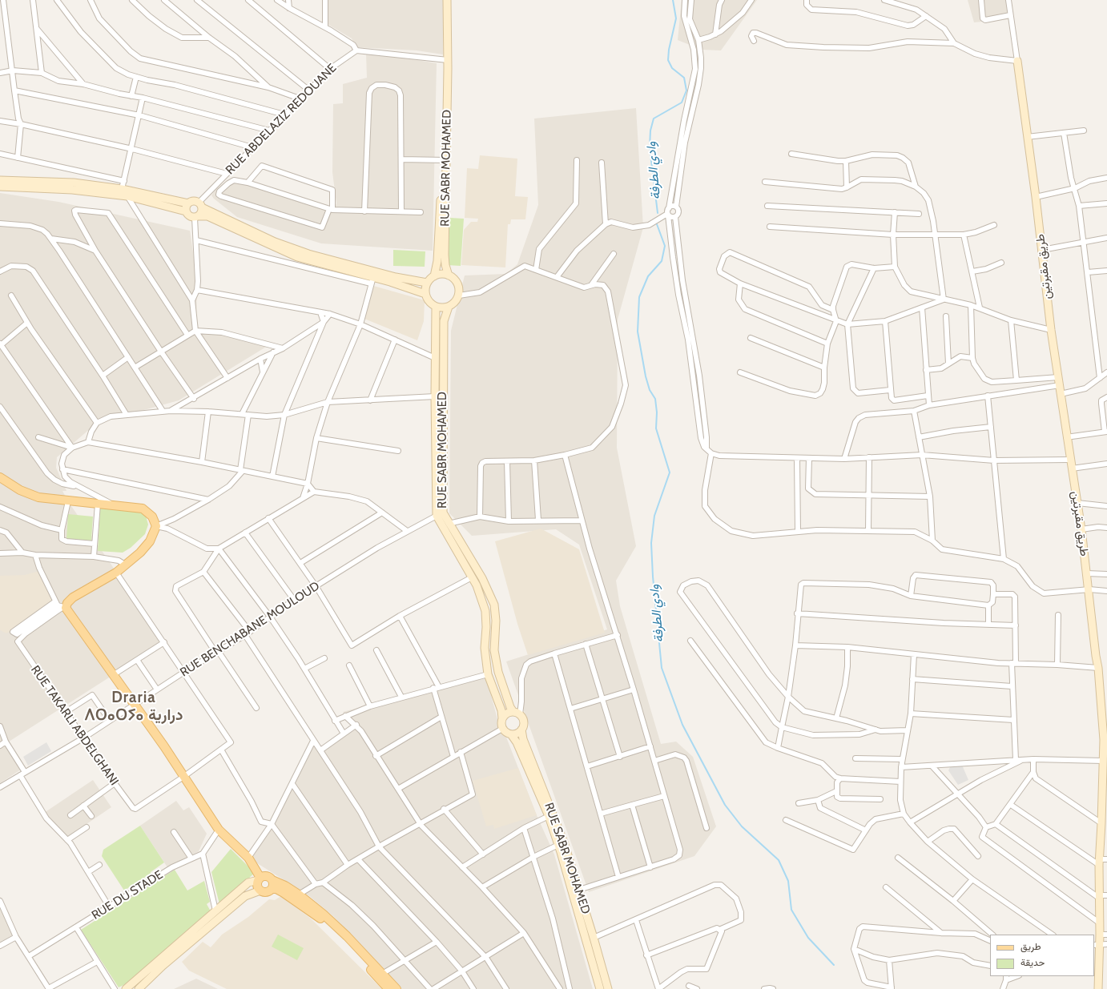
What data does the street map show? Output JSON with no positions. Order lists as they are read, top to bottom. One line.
{"streets":{"main road":["RUE SABR MOHAMED","طريق مقبرتين"],"street":["RUE ABDELAZIZ REDOUANE","RUE BENCHABANE MOULOUD","RUE TAKARLI ABDELGHANI","RUE DU STADE"]},"crossings":[["RUE BENCHABANE MOULOUD","RUE TAKARLI ABDELGHANI"]],"districts":["Draria ⴷⵔⴰⵔⵢⴰ درارية"],"water":["وادي الطرفة"],"legend":["طريق","حديقة"]}
